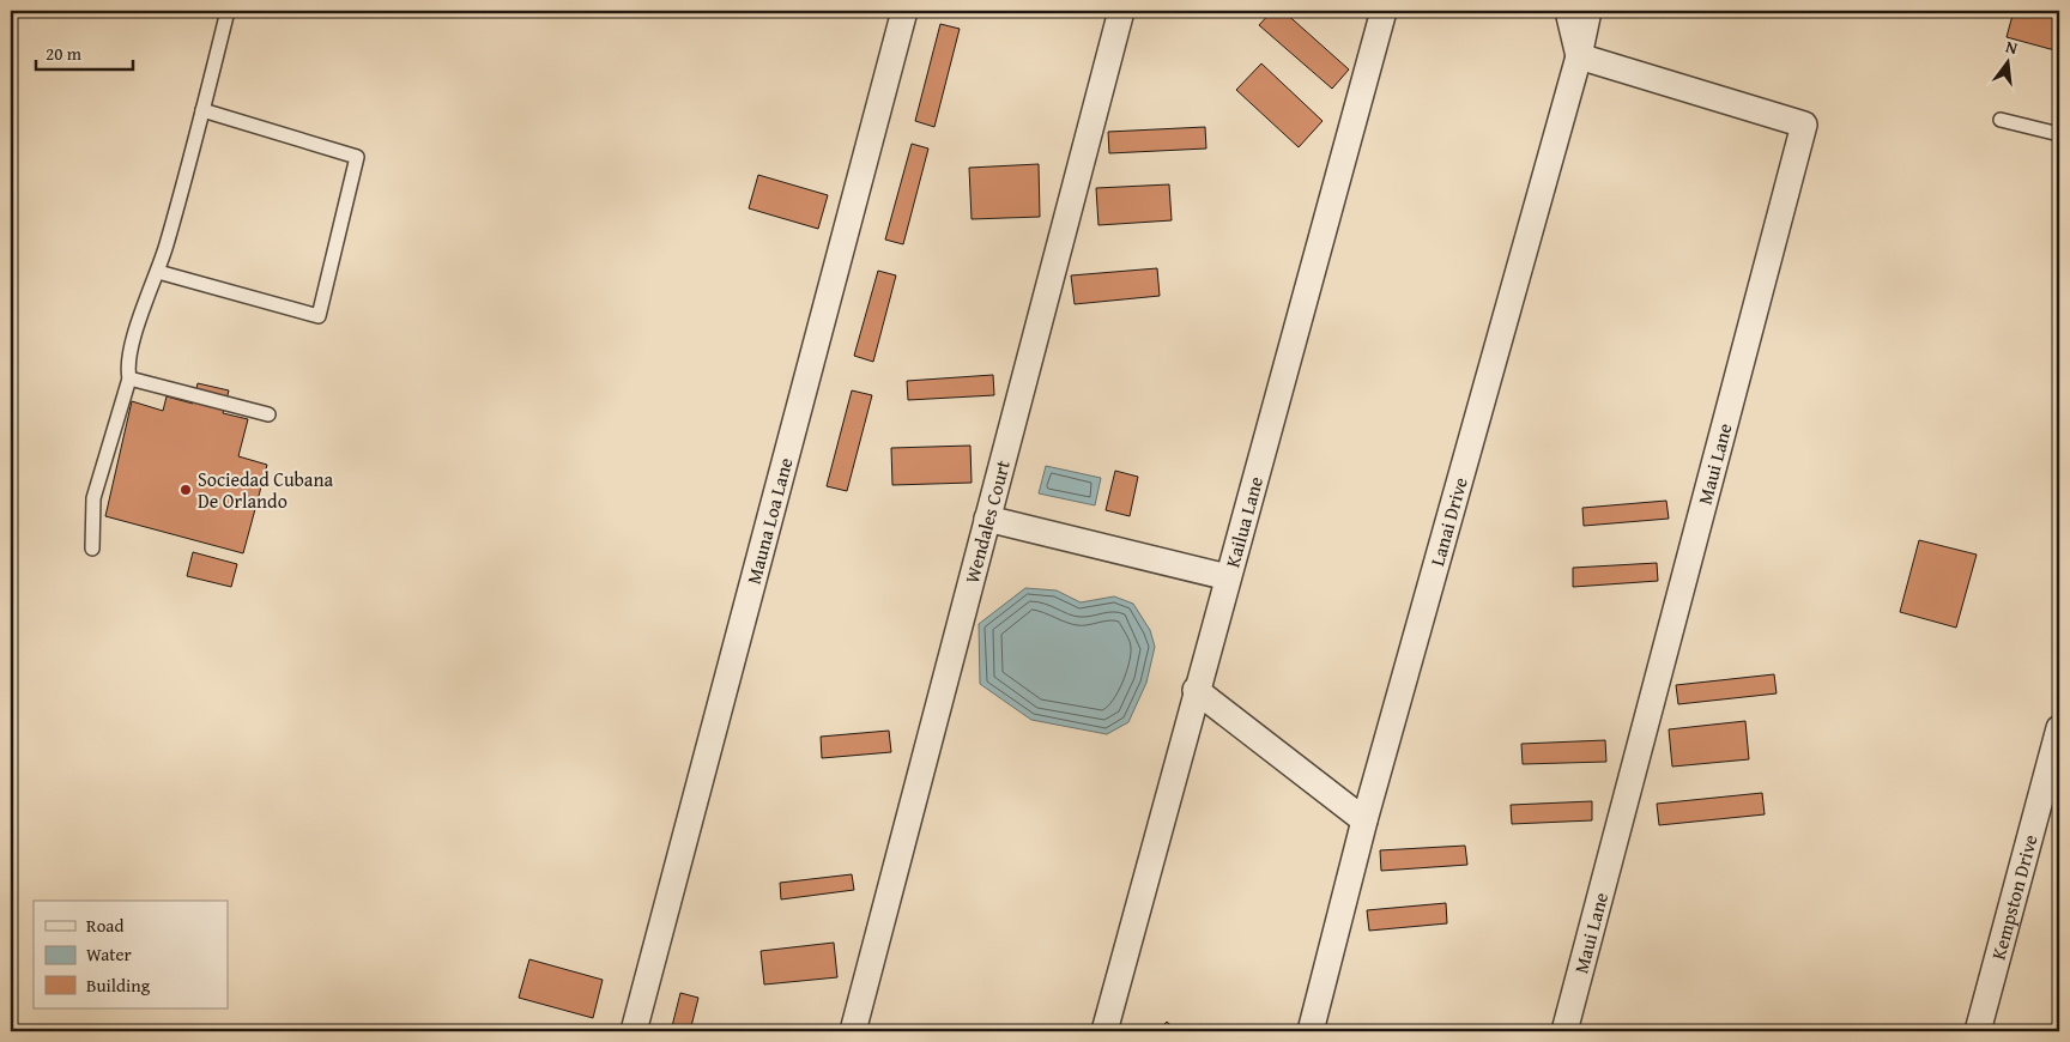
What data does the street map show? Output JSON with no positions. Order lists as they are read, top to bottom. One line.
{"streets":{"street":["Maui Lane","Mauna Loa Lane","Wendales Court","Kailua Lane","Lanai Drive","Kempston Drive"]},"crossings":[["Maui Lane","Lanai Drive"]],"places":["Sociedad Cubana De Orlando"],"legend":["Road","Water","Building"],"scale_bar":"20 m","north":"top"}
